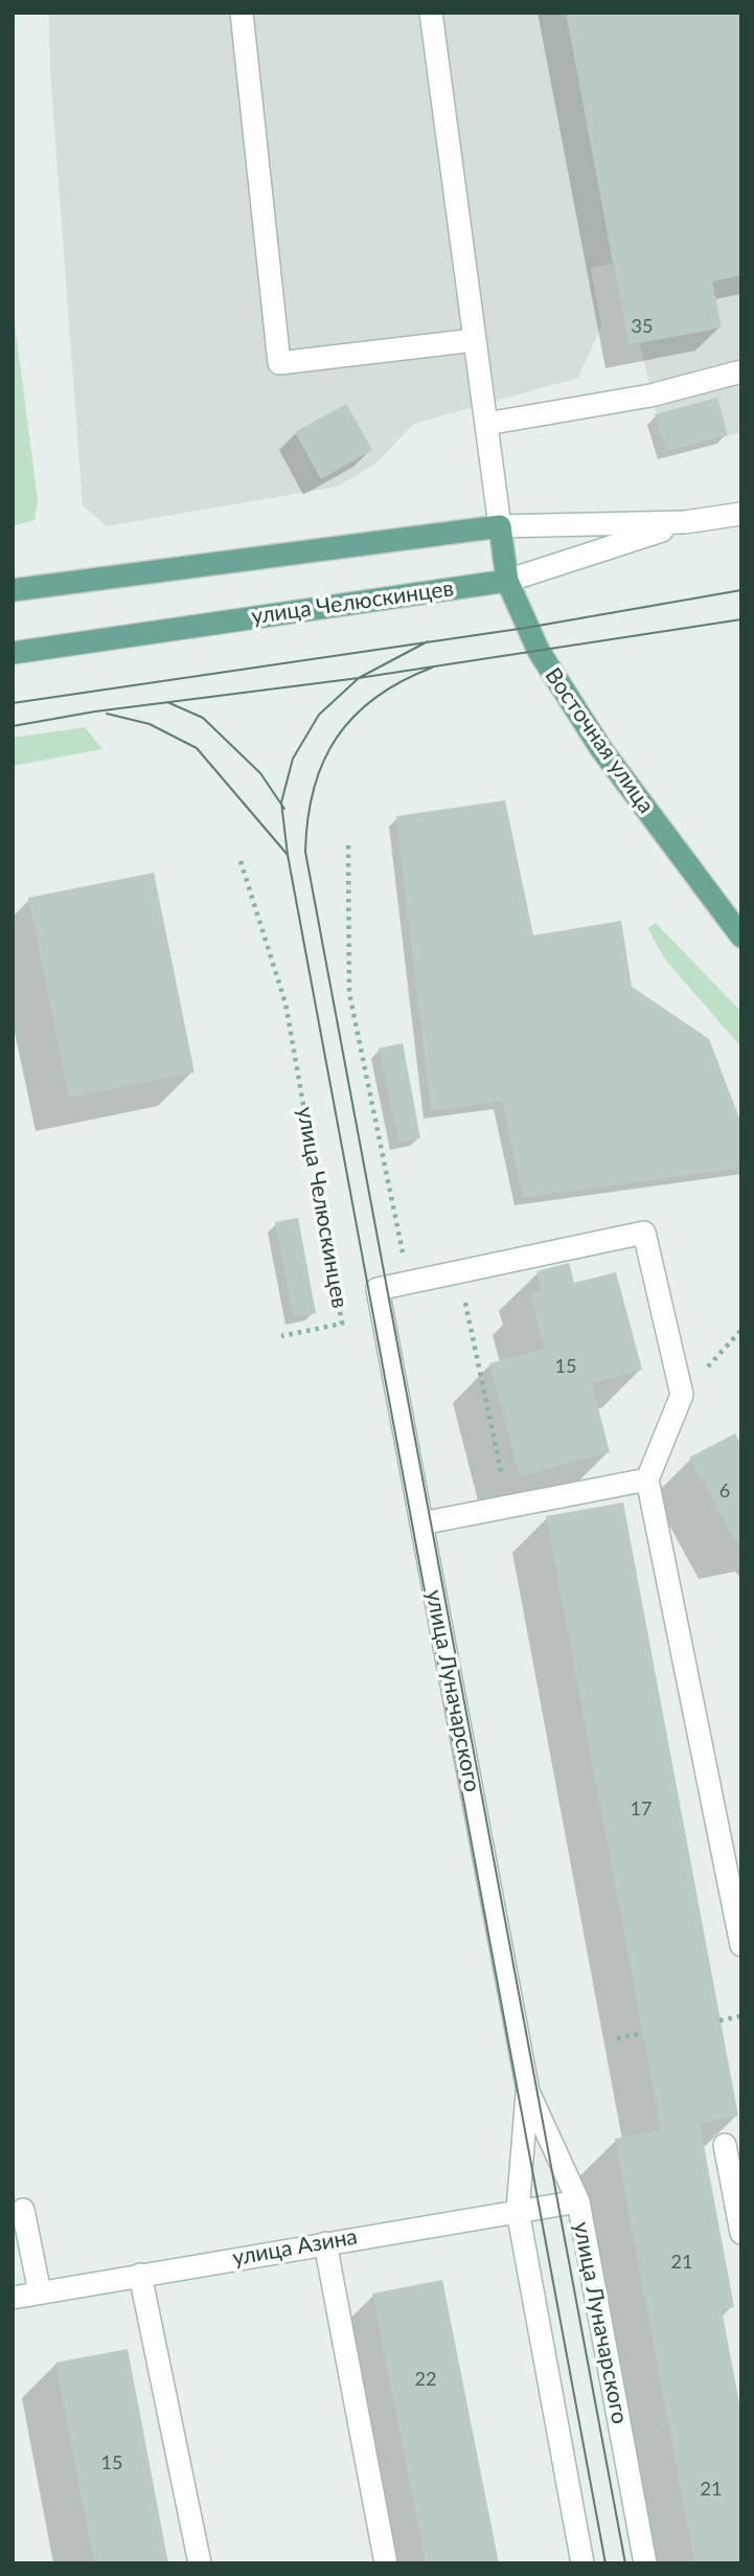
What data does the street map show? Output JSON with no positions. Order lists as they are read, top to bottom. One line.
{"streets":{"main road":["улица Челюскинцев","Восточная улица"],"street":["улица Луначарского","улица Азина"]},"crossings":[["улица Челюскинцев","Восточная улица"],["улица Луначарского","улица Азина"]],"house_numbers":["35","15","6","17","21","22","15","21"]}
